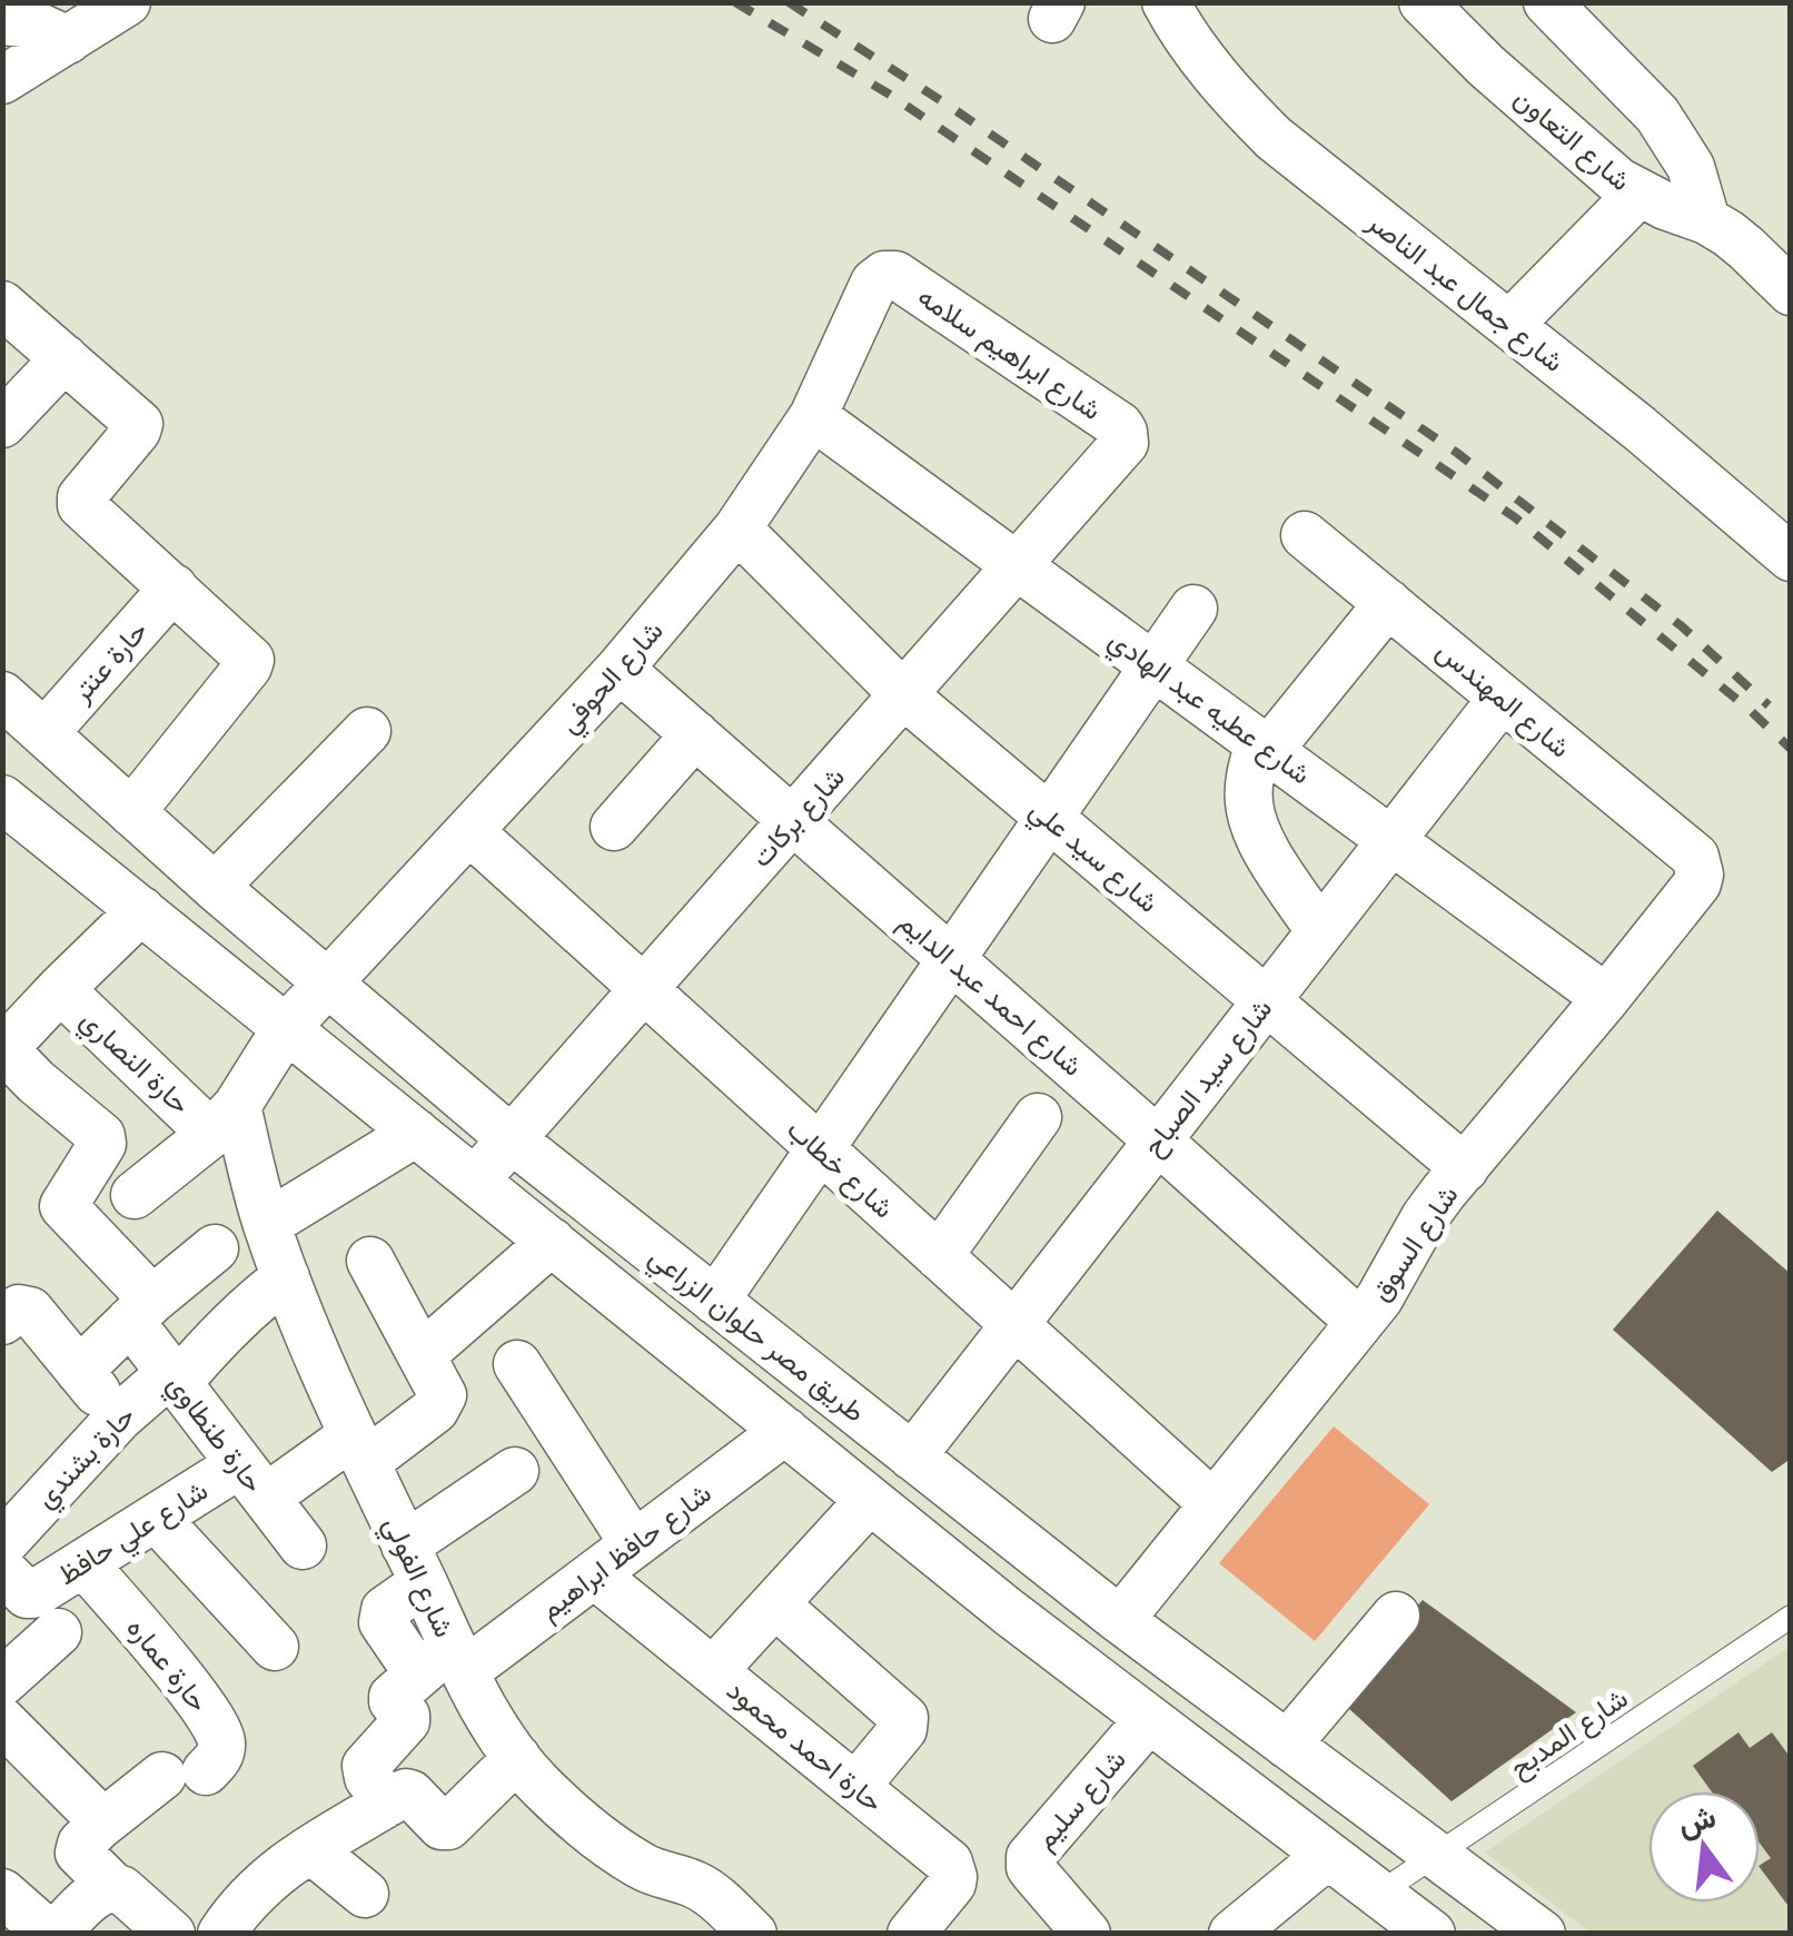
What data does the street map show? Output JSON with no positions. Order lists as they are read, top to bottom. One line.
{"streets":{"street":["شارع التعاون","شارع جمال عبد الناصر","شارع ابراهيم سلامه","حارة عنتر","شارع الحوفي","شارع المهندس","شارع عطيه عبد الهادي","شارع بركات","شارع سيد علي","شارع احمد عبد الدايم","حارة النصاري","شارع سيد الصباح","شارع خطاب","شارع السوق","طريق مصر حلوان الزراعي","حارة طنطاوي","حارة بشندي","شارع علي حافظ","شارع حافظ ابراهيم","شارع الفولي","حارة عماره","حارة احمد محمود","شارع سليم"],"lane":["شارع المدبح"]},"crossings":[["شارع ابراهيم سلامه","شارع الحوفي"],["شارع ابراهيم سلامه","شارع بركات"],["حارة عنتر","طريق مصر حلوان الزراعي"],["شارع الحوفي","شارع عطيه عبد الهادي"],["شارع الحوفي","شارع سيد علي"],["شارع الحوفي","شارع احمد عبد الدايم"],["شارع الحوفي","حارة النصاري"],["شارع الحوفي","شارع خطاب"],["شارع الحوفي","طريق مصر حلوان الزراعي"],["شارع الحوفي","شارع الفولي"],["شارع المهندس","شارع سيد الصباح"],["شارع المهندس","شارع السوق"],["شارع عطيه عبد الهادي","شارع بركات"],["شارع عطيه عبد الهادي","شارع سيد الصباح"],["شارع عطيه عبد الهادي","شارع السوق"],["شارع بركات","شارع سيد علي"],["شارع بركات","شارع احمد عبد الدايم"],["شارع بركات","شارع خطاب"],["شارع بركات","طريق مصر حلوان الزراعي"],["شارع سيد علي","شارع سيد الصباح"],["شارع سيد علي","شارع السوق"],["شارع احمد عبد الدايم","شارع سيد الصباح"],["شارع احمد عبد الدايم","شارع السوق"],["حارة النصاري","شارع الفولي"],["شارع سيد الصباح","شارع خطاب"],["شارع سيد الصباح","طريق مصر حلوان الزراعي"],["شارع خطاب","شارع السوق"],["شارع السوق","طريق مصر حلوان الزراعي"],["طريق مصر حلوان الزراعي","شارع حافظ ابراهيم"],["طريق مصر حلوان الزراعي","شارع المدبح"],["طريق مصر حلوان الزراعي","شارع سليم"],["حارة طنطاوي","حارة بشندي"],["حارة طنطاوي","شارع علي حافظ"],["حارة بشندي","شارع الفولي"],["شارع علي حافظ","شارع الفولي"],["شارع علي حافظ","حارة عماره"],["شارع حافظ ابراهيم","شارع الفولي"],["شارع حافظ ابراهيم","حارة احمد محمود"]],"north":"top"}
